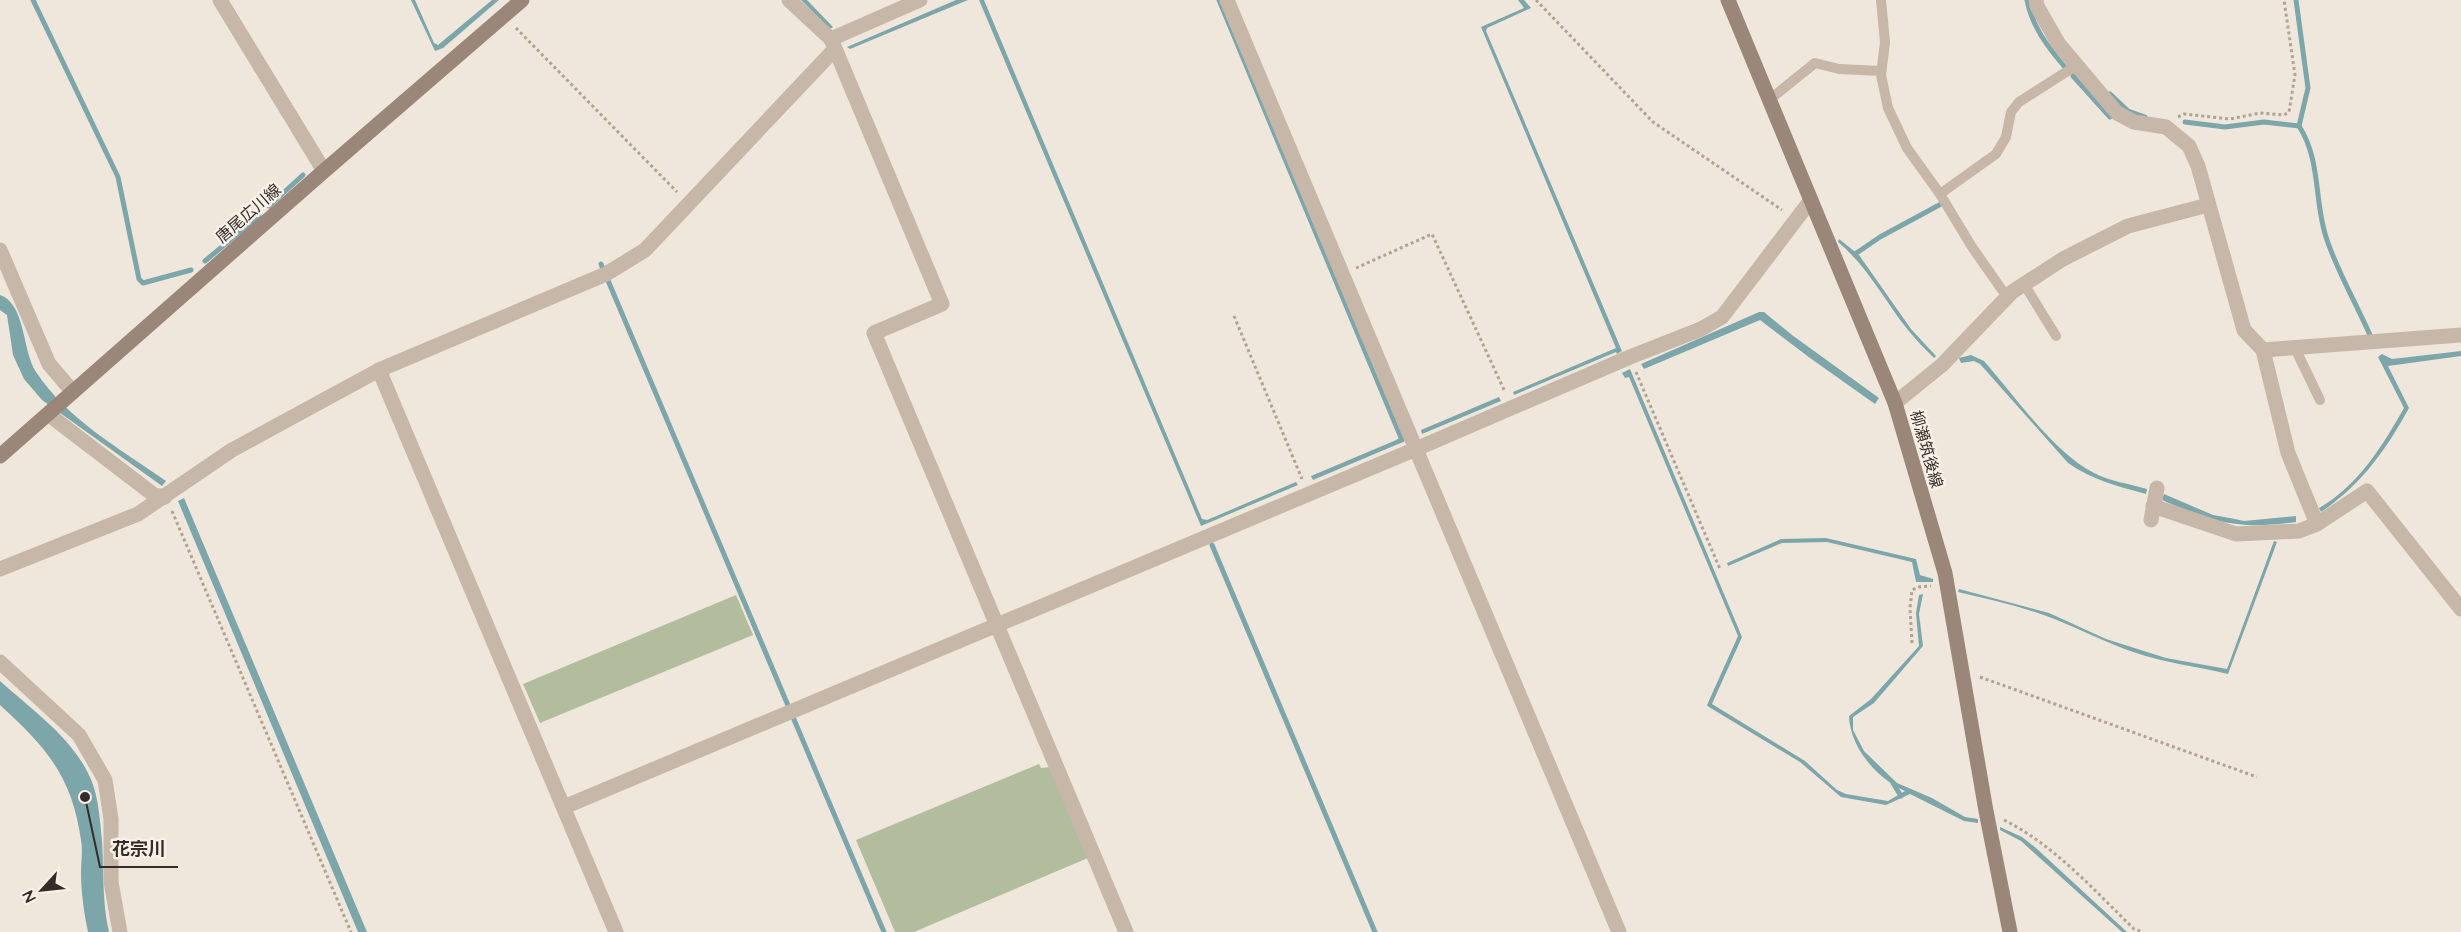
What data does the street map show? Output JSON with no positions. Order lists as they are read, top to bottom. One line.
{"streets":{"main road":["唐尾広川線","柳瀬筑後線"]},"places":["花宗川"],"north":"bottom left"}
